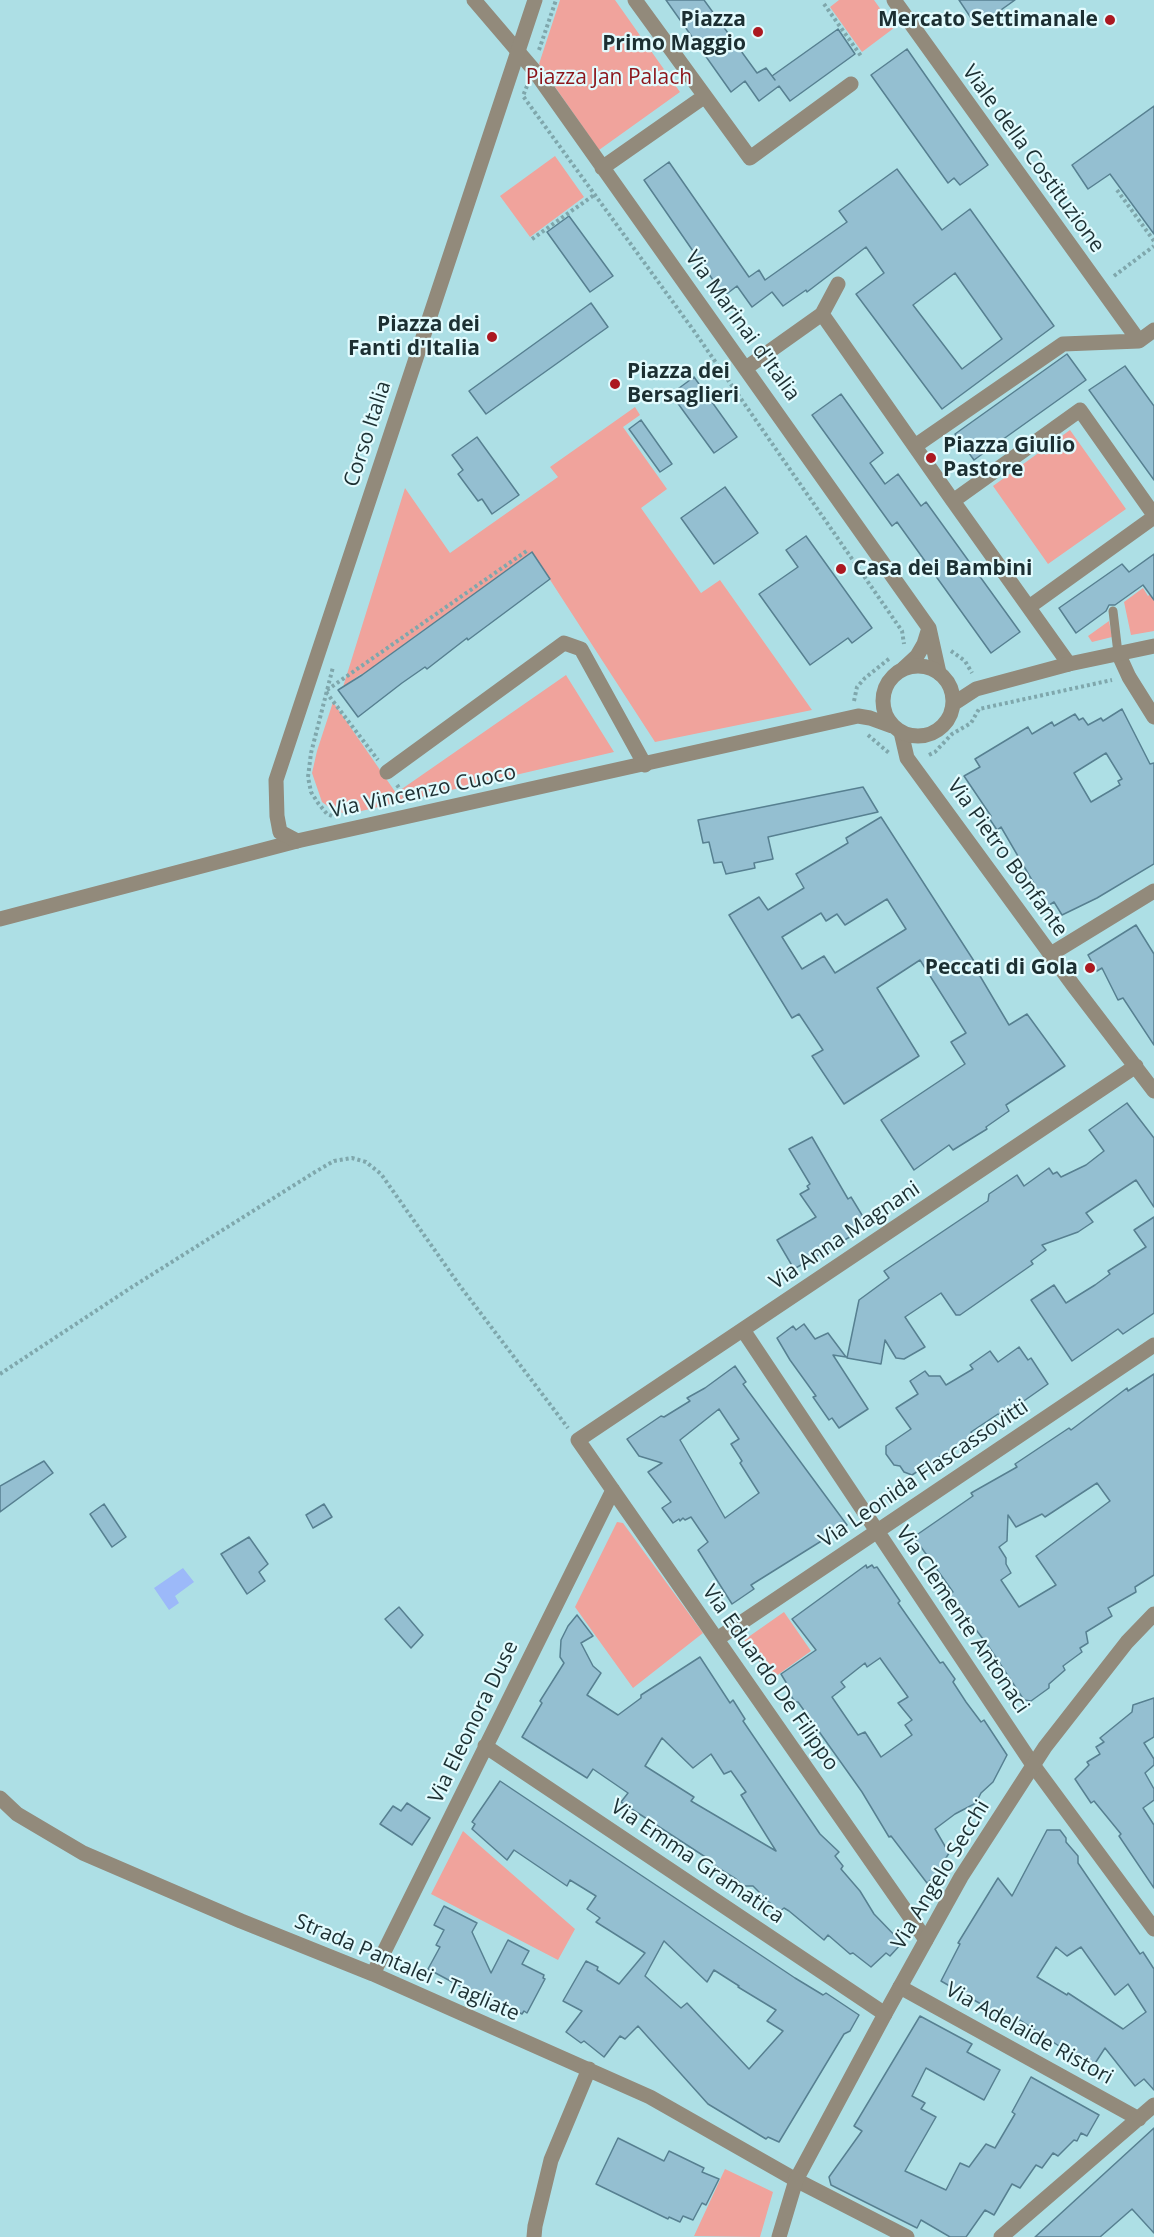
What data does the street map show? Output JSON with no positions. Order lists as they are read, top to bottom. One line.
{"streets":{"street":["Viale della Costituzione","Via Marinai d'Italia","Corso Italia","Via Vincenzo Cuoco","Via Pietro Bonfante","Via Anna Magnani","Via Leonida Flascassovitti","Via Clemente Antonaci","Via Eduardo De Filippo","Via Eleonora Duse","Via Emma Gramatica","Via Angelo Secchi","Strada Pantalei - Tagliate","Via Adelaide Ristori"]},"crossings":[["Via Marinai d'Italia","Corso Italia"],["Via Marinai d'Italia","Via Vincenzo Cuoco"],["Via Marinai d'Italia","Via Pietro Bonfante"],["Corso Italia","Via Vincenzo Cuoco"],["Via Vincenzo Cuoco","Via Pietro Bonfante"],["Via Pietro Bonfante","Via Anna Magnani"],["Via Anna Magnani","Via Clemente Antonaci"],["Via Anna Magnani","Via Eduardo De Filippo"],["Via Leonida Flascassovitti","Via Clemente Antonaci"],["Via Leonida Flascassovitti","Via Eduardo De Filippo"],["Via Clemente Antonaci","Via Angelo Secchi"],["Via Eduardo De Filippo","Via Eleonora Duse"],["Via Eduardo De Filippo","Via Angelo Secchi"],["Via Eleonora Duse","Via Emma Gramatica"],["Via Eleonora Duse","Strada Pantalei - Tagliate"],["Via Emma Gramatica","Via Angelo Secchi"],["Via Angelo Secchi","Strada Pantalei - Tagliate"],["Via Angelo Secchi","Via Adelaide Ristori"]],"parks":["Piazza Jan Palach"],"places":["Mercato Settimanale","Piazza Primo Maggio","Piazza dei Fanti d'Italia","Piazza dei Bersaglieri","Piazza Giulio Pastore","Casa dei Bambini","Peccati di Gola"]}
